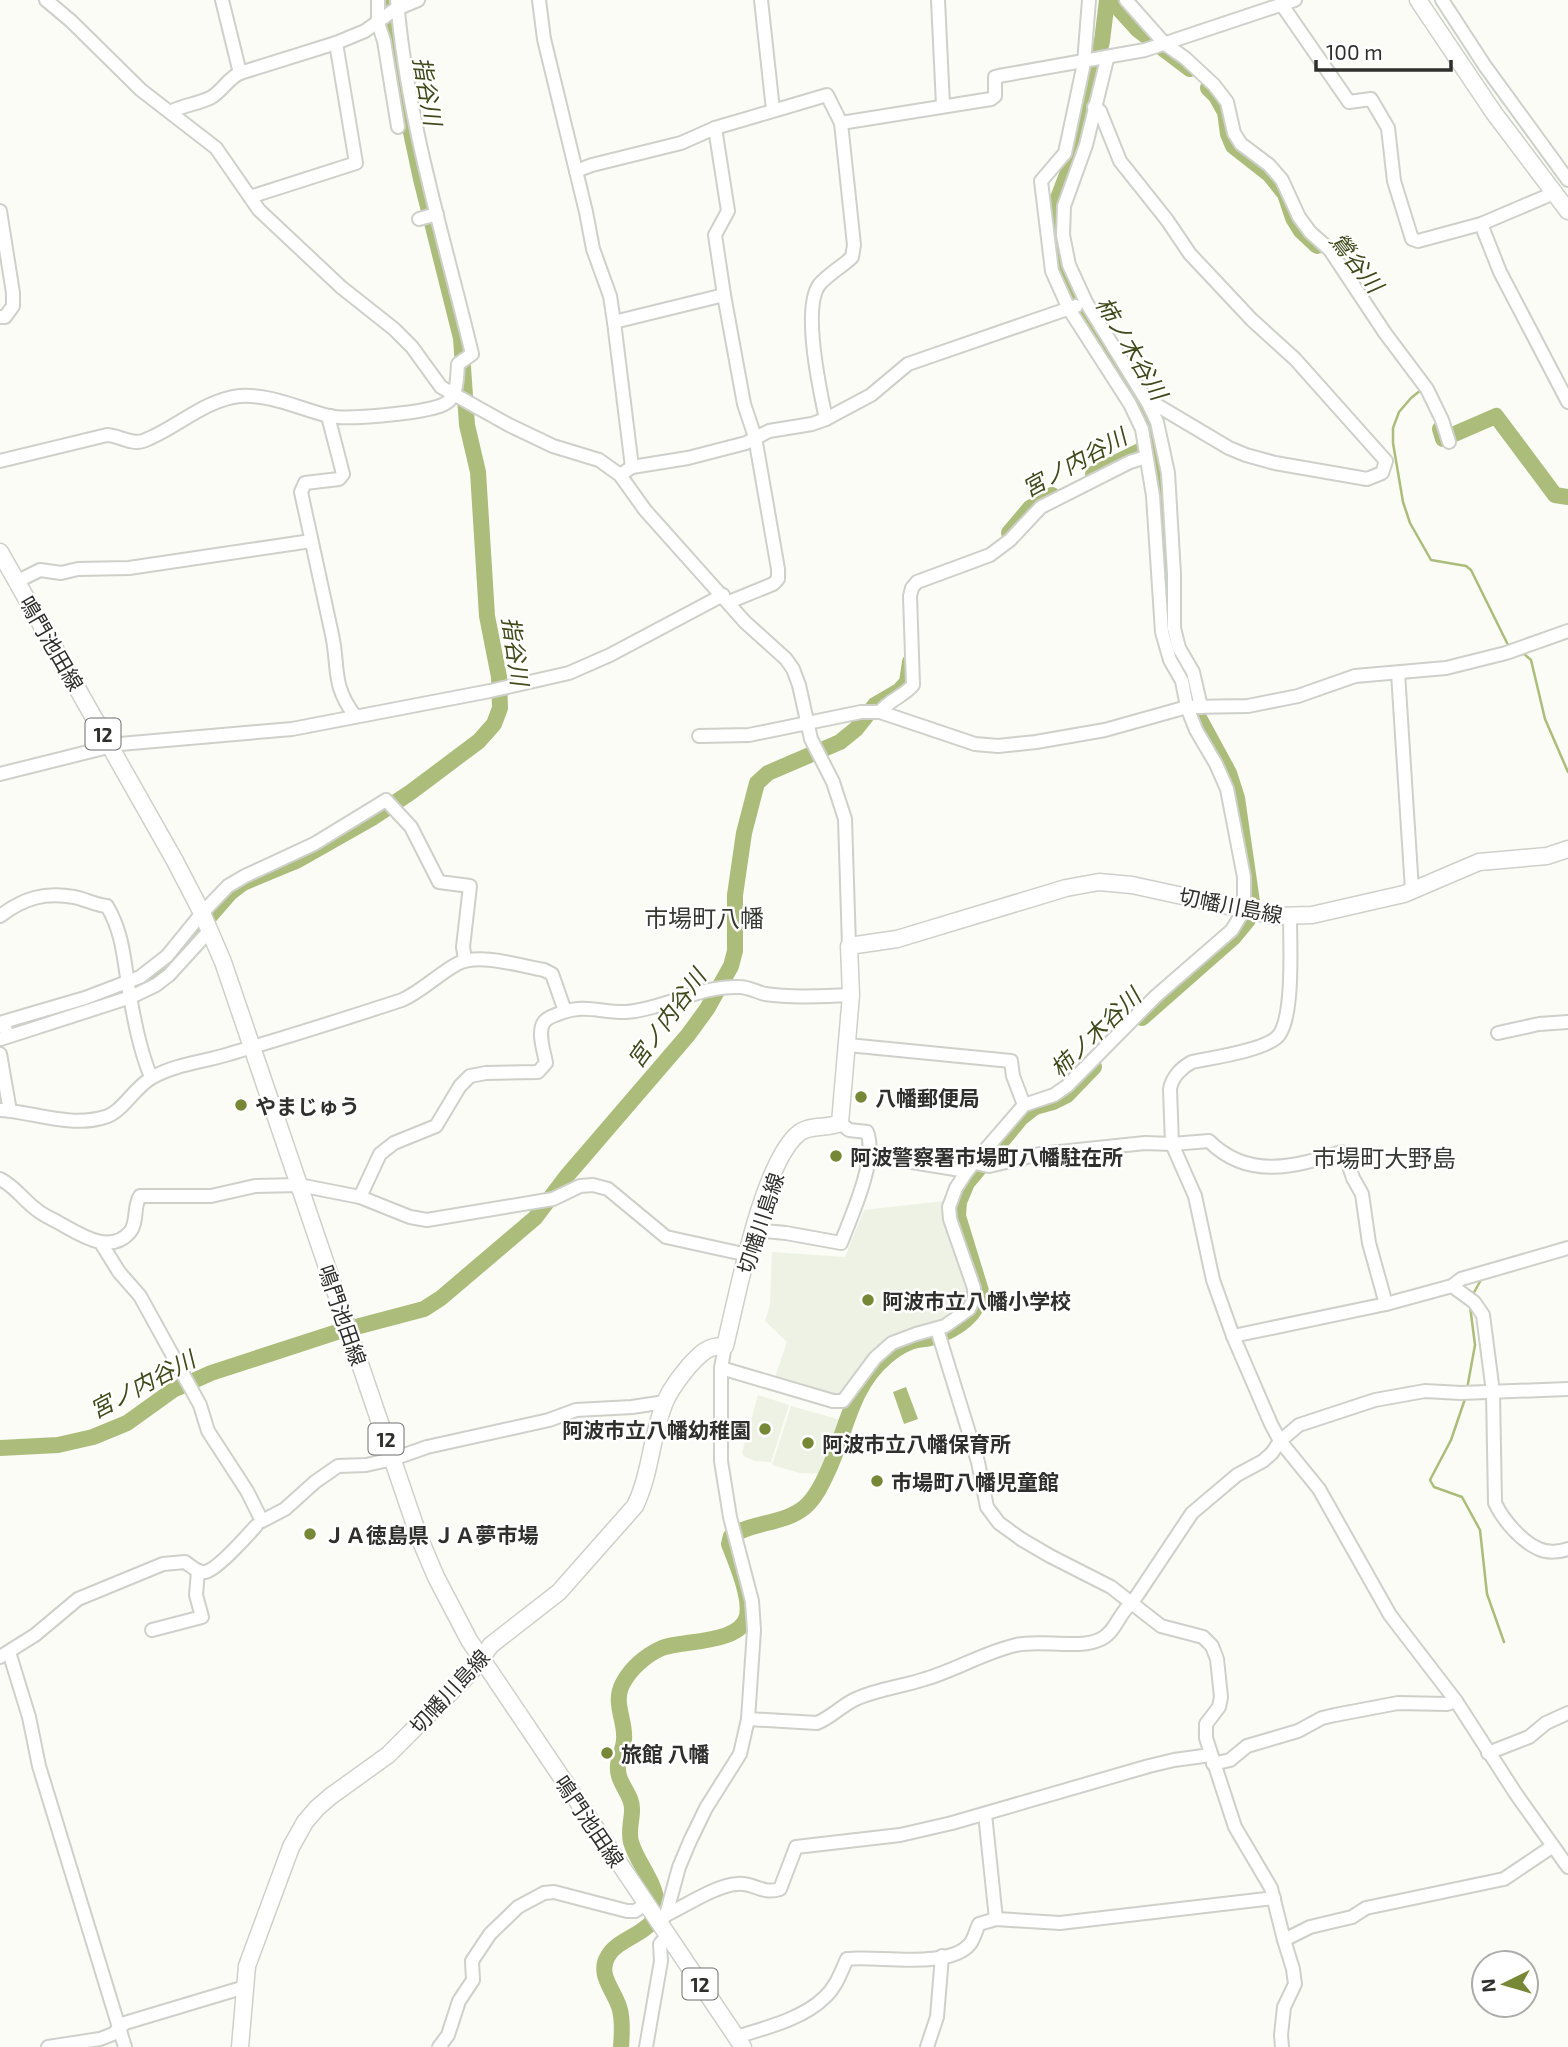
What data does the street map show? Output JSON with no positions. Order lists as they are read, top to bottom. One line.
{"streets":{"main road":["鳴門池田線","12","切幡川島線"]},"crossings":[["鳴門池田線","切幡川島線"]],"districts":["市場町八幡","市場町大野島"],"water":["指谷川","鶯谷川","柿ノ木谷川","宮ノ内谷川"],"places":["八幡郵便局","やまじゅう","阿波警察署市場町八幡駐在所","阿波市立八幡小学校","阿波市立八幡幼稚園","阿波市立八幡保育所","市場町八幡児童館","ＪＡ徳島県 ＪＡ夢市場","旅館 八幡"],"scale_bar":"100 m","north":"left"}
